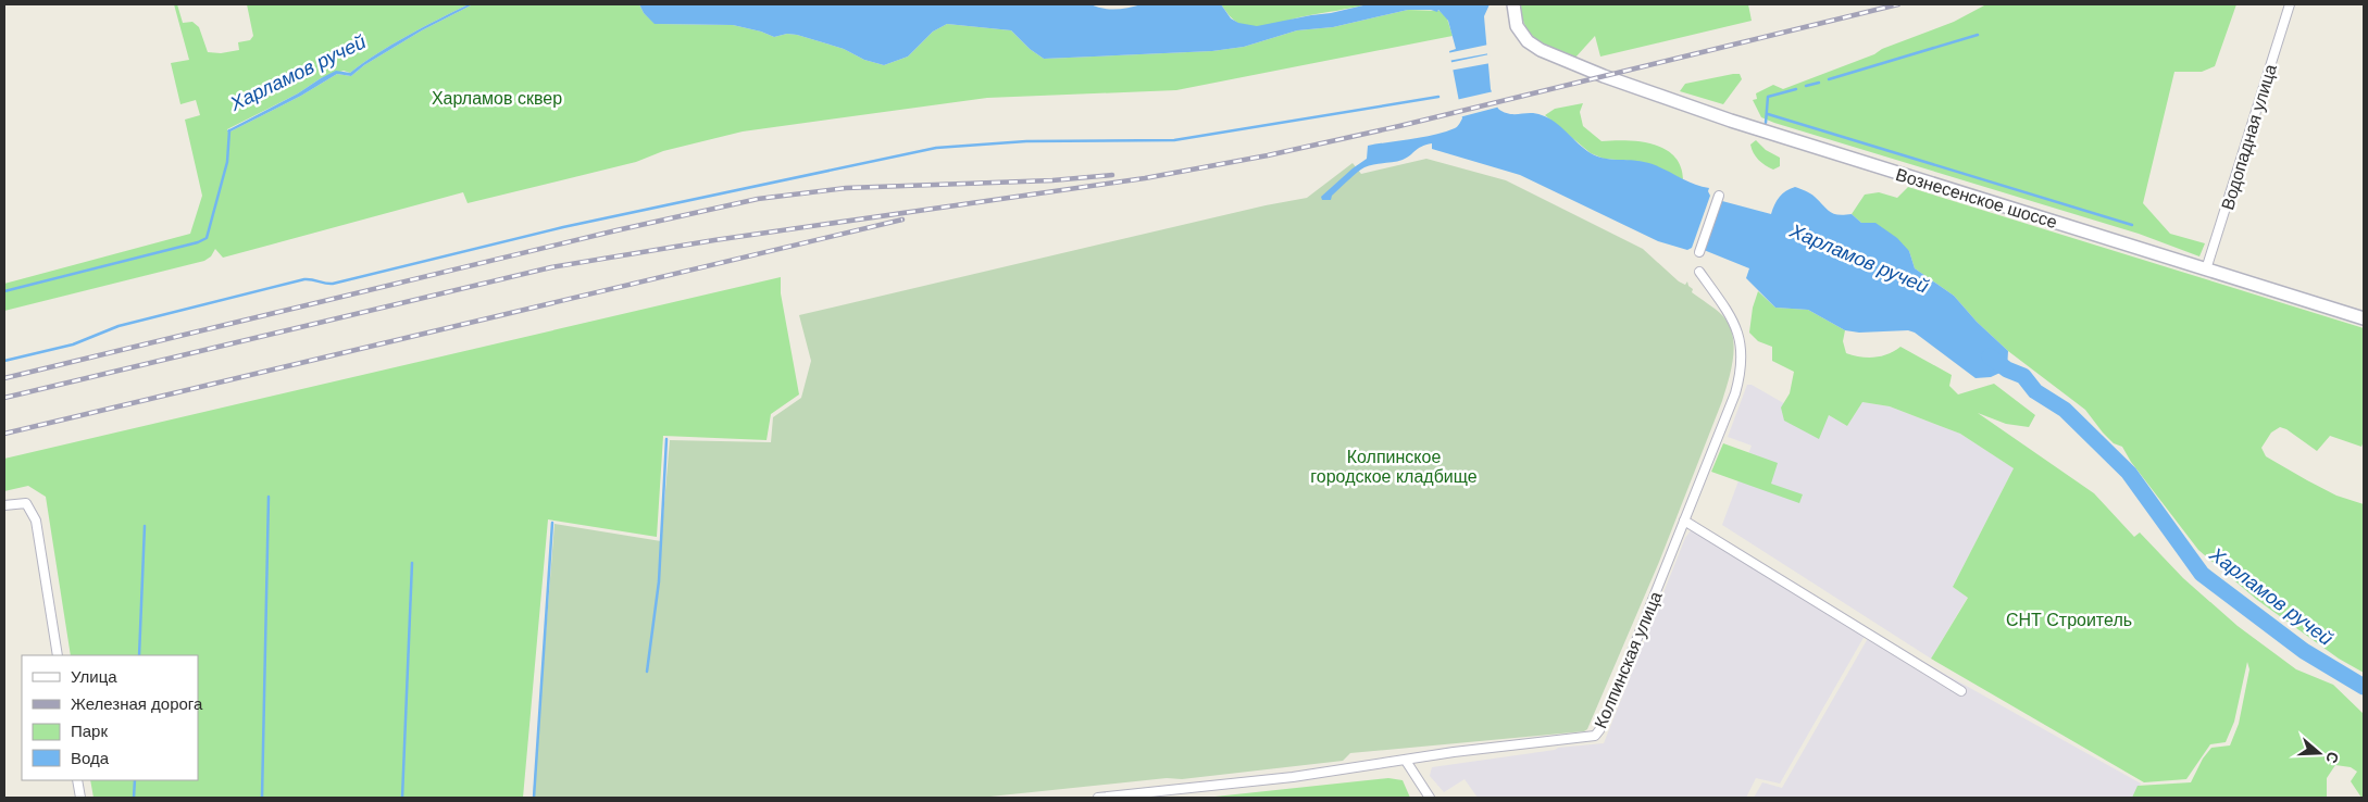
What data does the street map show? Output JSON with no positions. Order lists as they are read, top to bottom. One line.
{"streets":{"street":["Водопадная улица","Вознесенское шоссе","Колпинская улица"]},"crossings":[["Водопадная улица","Вознесенское шоссе"]],"water":["Харламов ручей"],"parks":["Харламов сквер","Колпинское городское кладбище","СНТ Строитель"],"legend":["Улица","Железная дорога","Парк","Вода"],"north":"right"}
